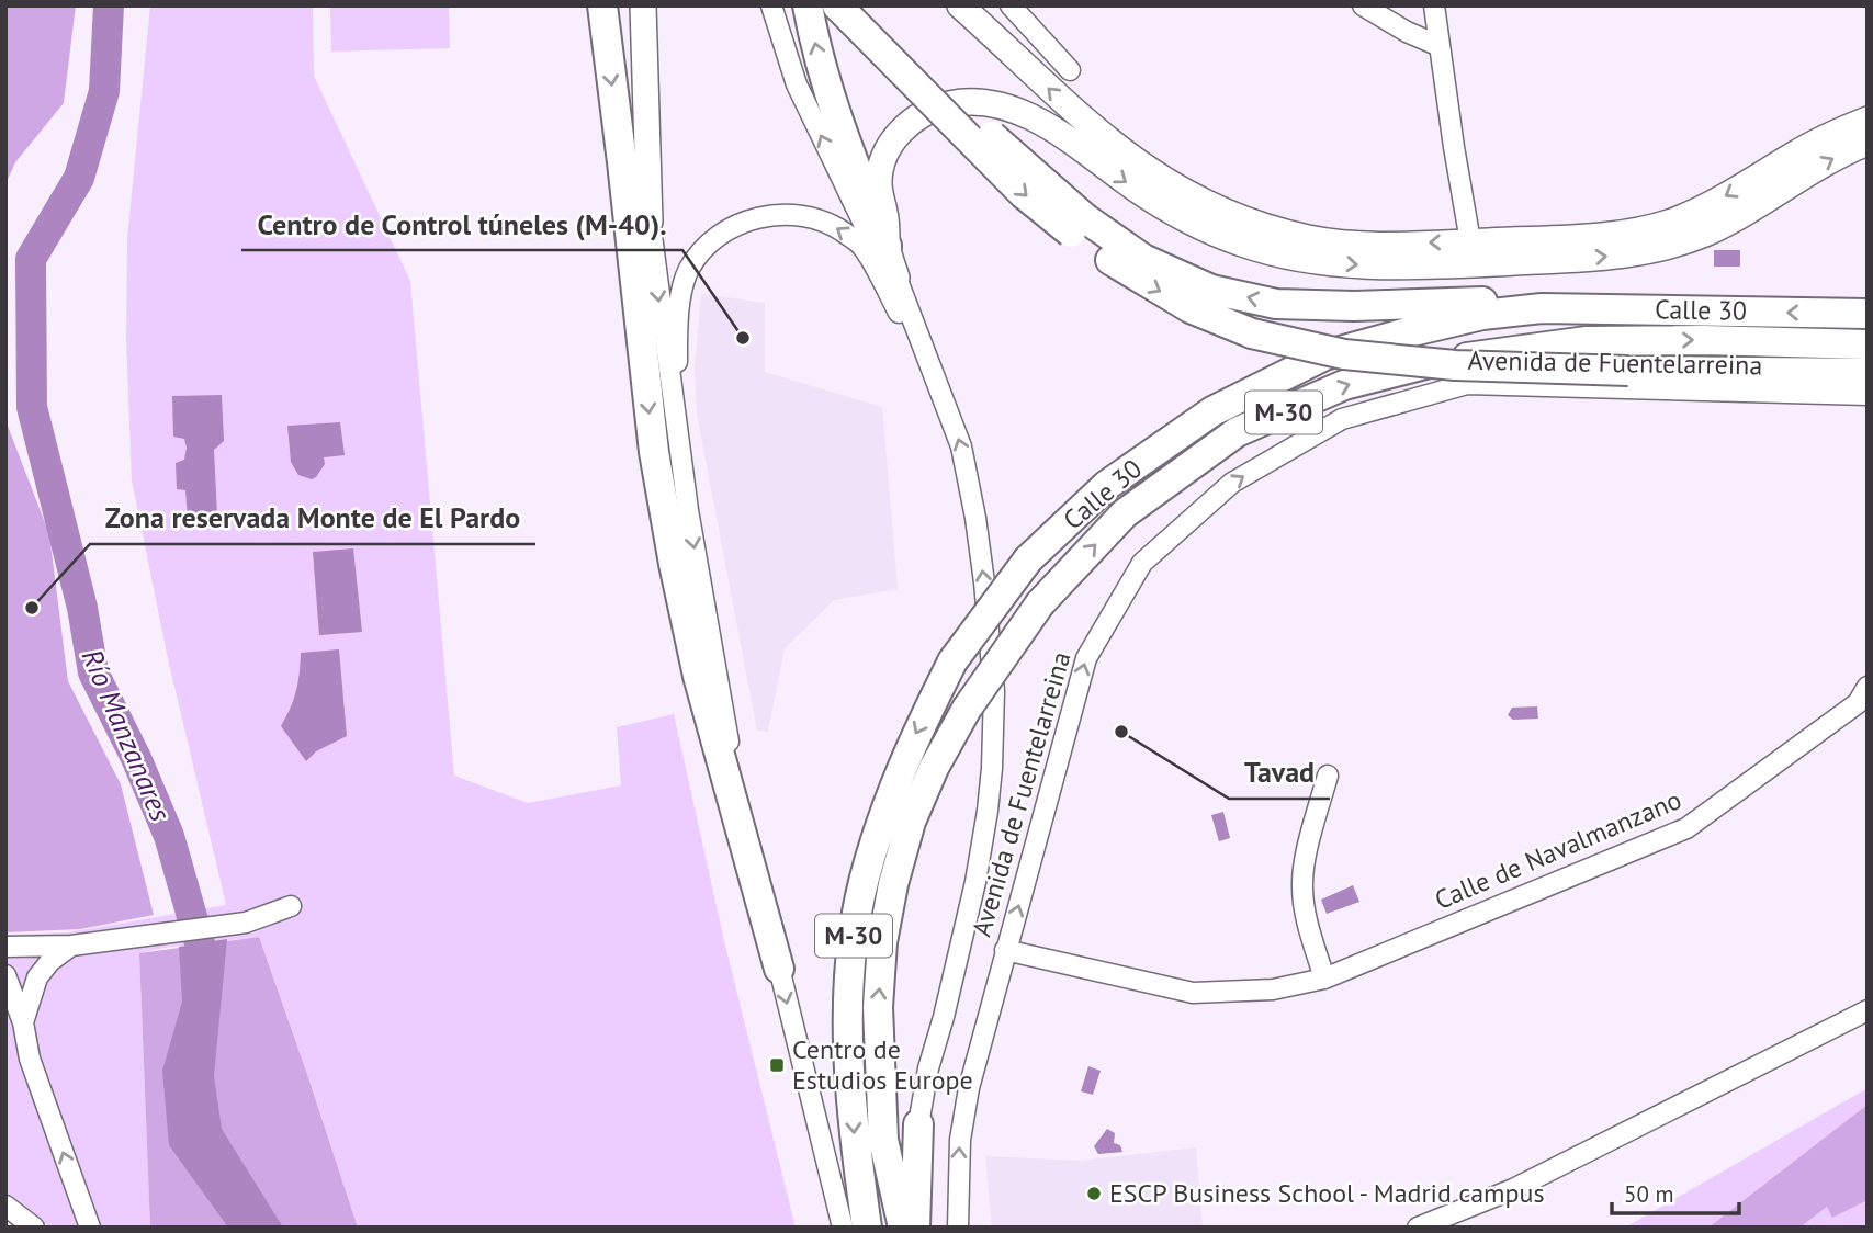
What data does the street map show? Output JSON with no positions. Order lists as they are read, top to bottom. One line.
{"streets":{"highway":["Calle 30","M-30"],"street":["Avenida de Fuentelarreina","Calle de Navalmanzano"]},"crossings":[["Avenida de Fuentelarreina","Calle de Navalmanzano"]],"one_way":["Avenida de Fuentelarreina"],"water":["Río Manzanares"],"places":{"other":["Centro de Control túneles (M-40).","Zona reservada Monte de El Pardo","Tavad","ESCP Business School - Madrid campus"],"transit":["Centro de Estudios Europe"]},"scale_bar":"50 m"}
